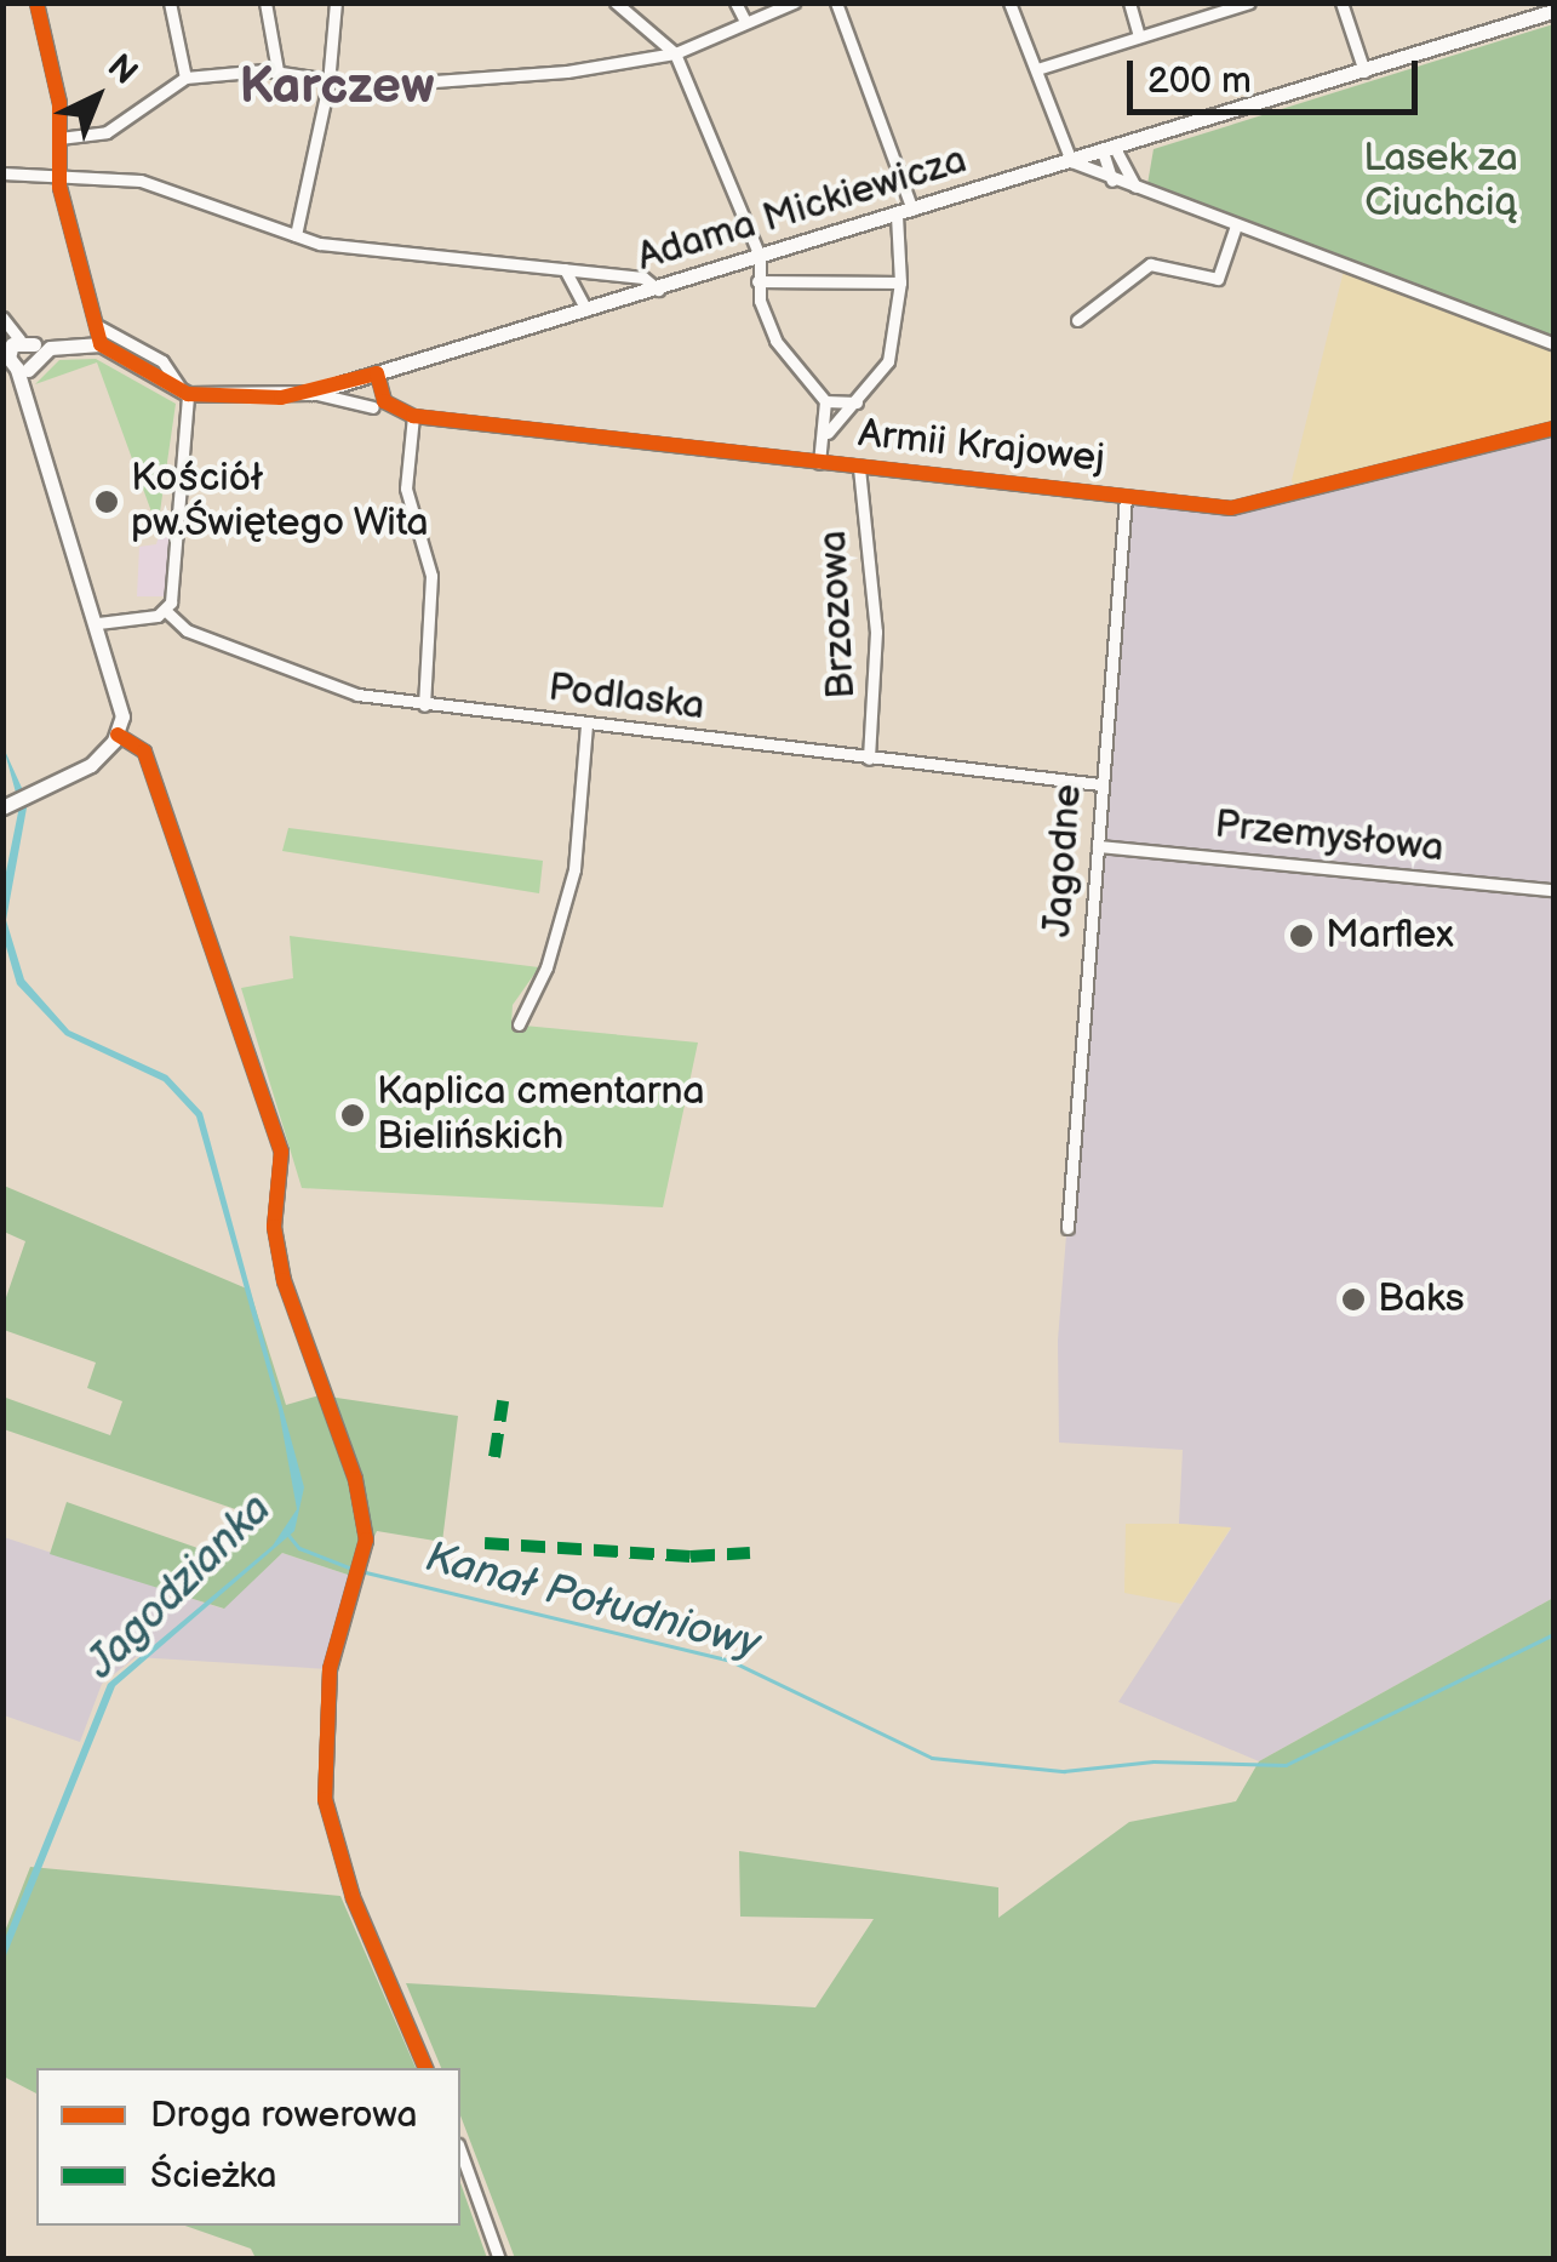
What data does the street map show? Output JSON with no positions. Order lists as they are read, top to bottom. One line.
{"streets":{"main road":["Adama Mickiewicza"],"street":["Armii Krajowej","Brzozowa","Podlaska","Przemysłowa","Jagodne"]},"crossings":[["Adama Mickiewicza","Armii Krajowej"],["Armii Krajowej","Brzozowa"],["Armii Krajowej","Jagodne"],["Brzozowa","Podlaska"],["Podlaska","Jagodne"],["Przemysłowa","Jagodne"]],"districts":["Karczew"],"water":["Jagodzianka","Kanał Południowy"],"parks":["Lasek za Ciuchcią"],"places":["Kościół pw.Świętego Wita","Marflex","Kaplica cmentarna Bielińskich","Baks"],"legend":["Droga rowerowa","Ścieżka"],"scale_bar":"200 m","north":"top right"}
